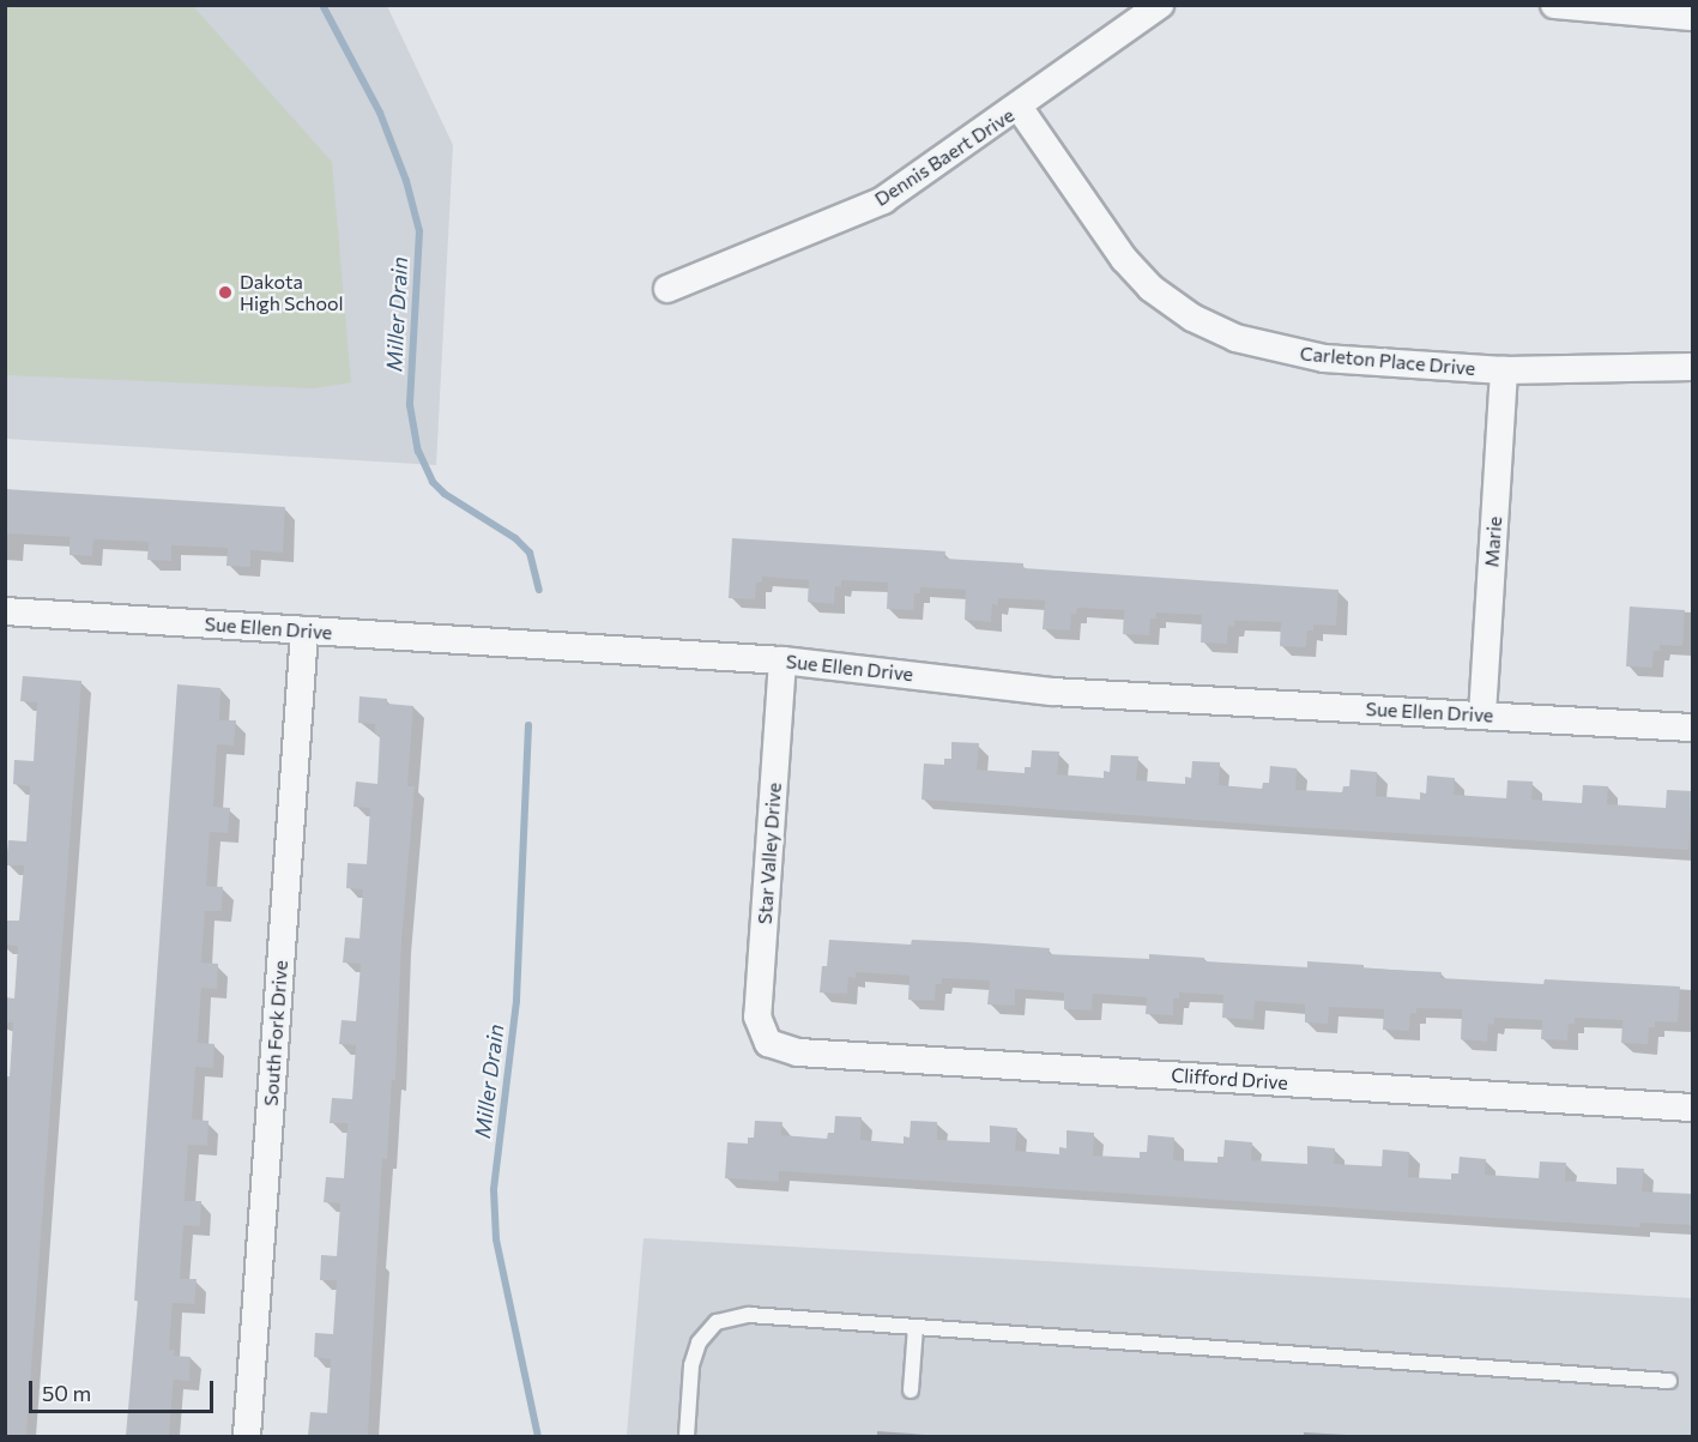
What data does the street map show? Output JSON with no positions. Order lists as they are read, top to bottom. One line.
{"streets":{"street":["Dennis Baert Drive","Carleton Place Drive","Marie","Sue Ellen Drive","Star Valley Drive","South Fork Drive","Clifford Drive"]},"crossings":[["Dennis Baert Drive","Carleton Place Drive"],["Carleton Place Drive","Marie"],["Marie","Sue Ellen Drive"],["Sue Ellen Drive","Star Valley Drive"],["Sue Ellen Drive","South Fork Drive"],["Star Valley Drive","Clifford Drive"]],"water":["Miller Drain"],"places":["Dakota High School"],"scale_bar":"50 m"}
